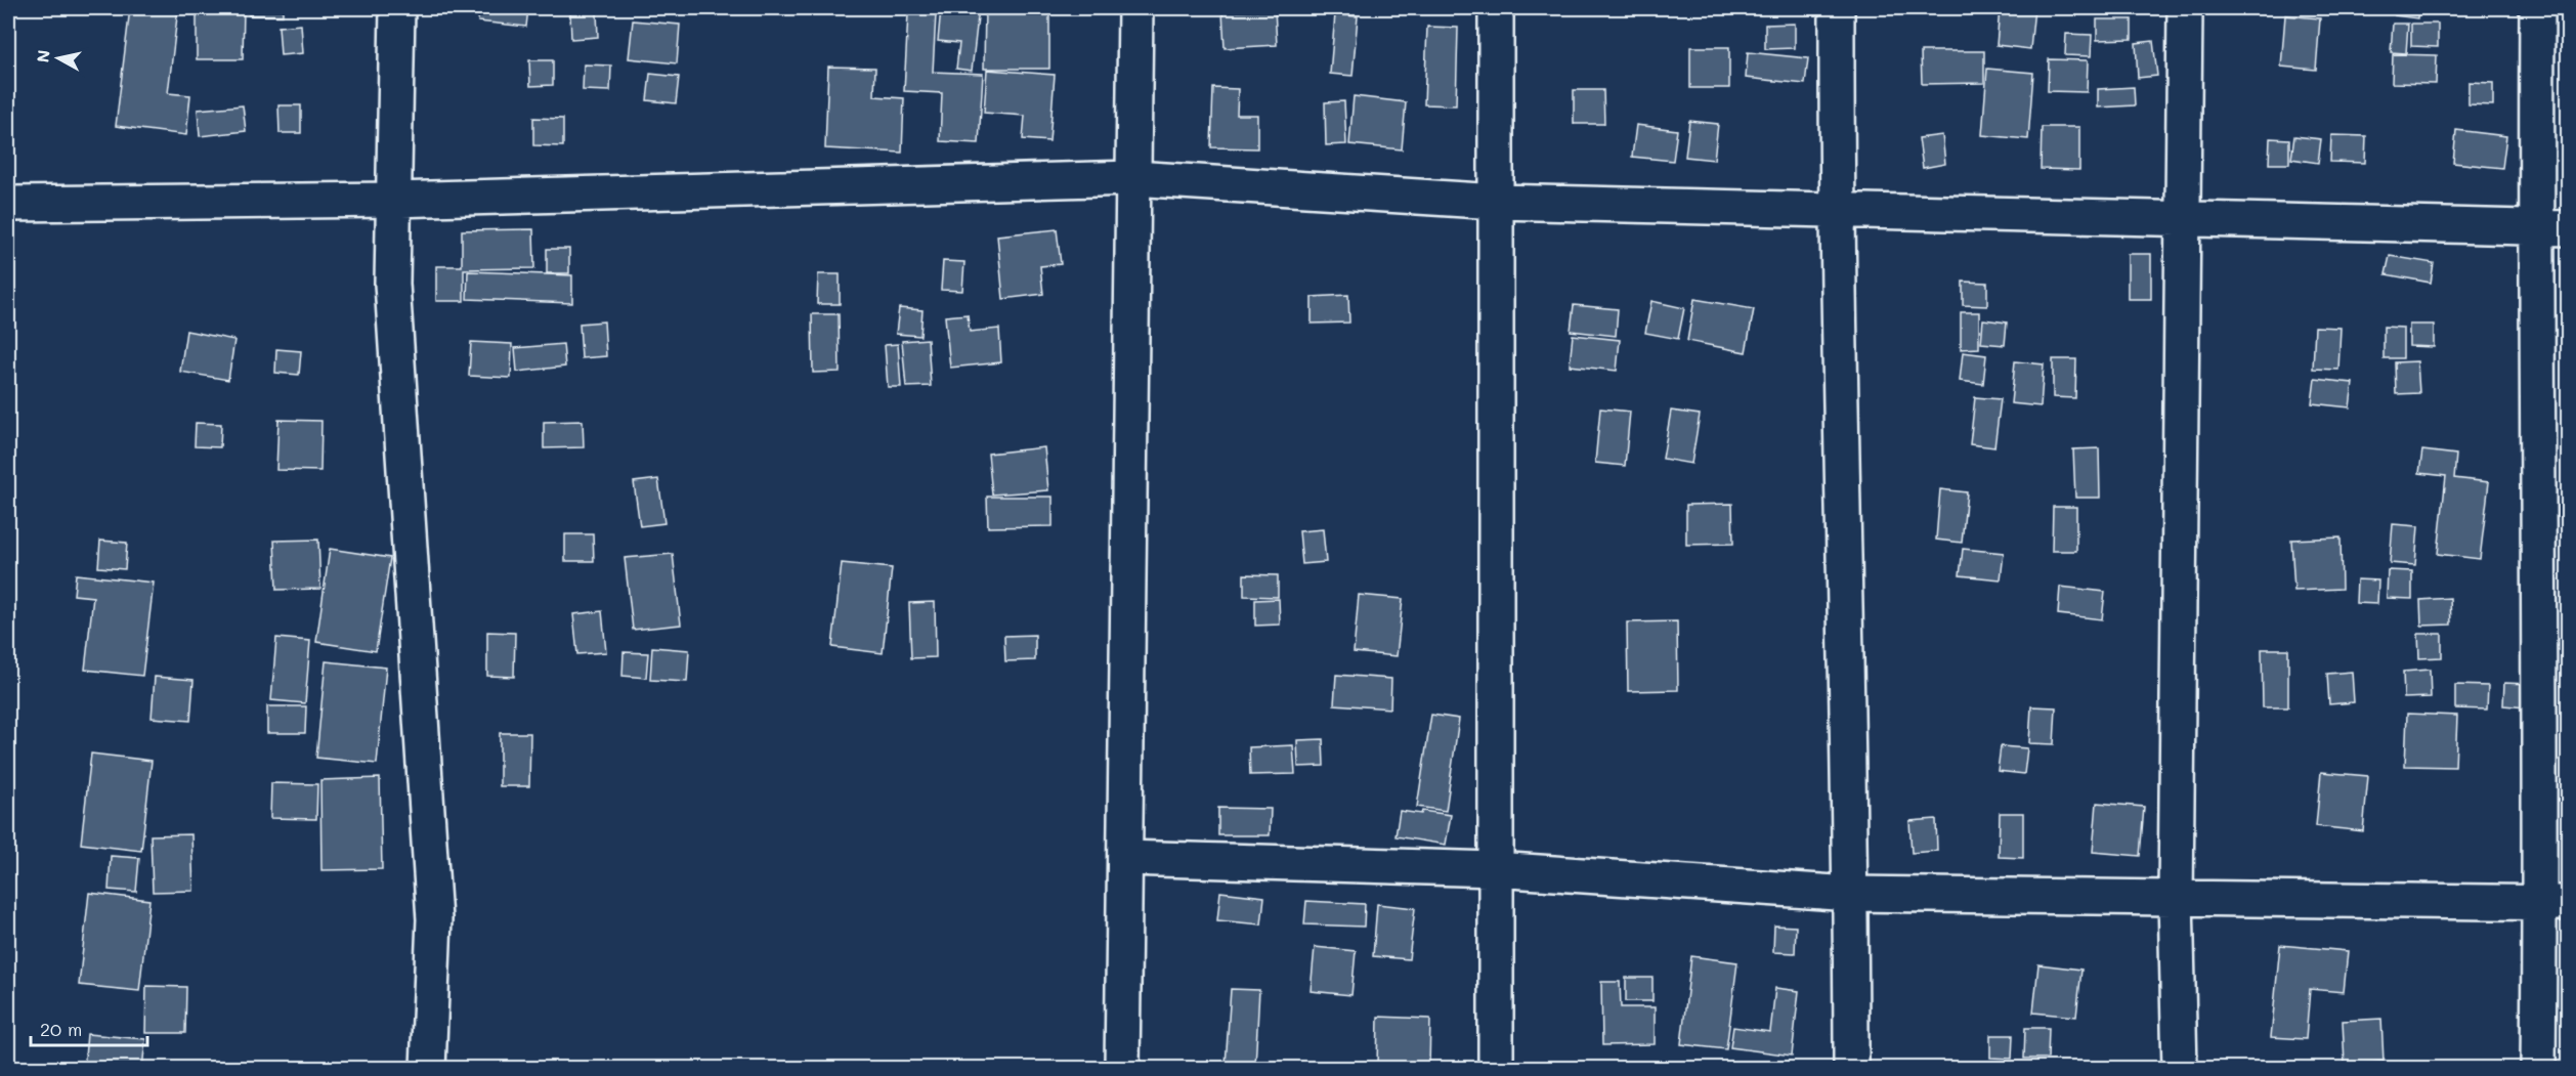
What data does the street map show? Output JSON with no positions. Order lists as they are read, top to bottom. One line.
{"scale_bar":"20 m","north":"left"}
